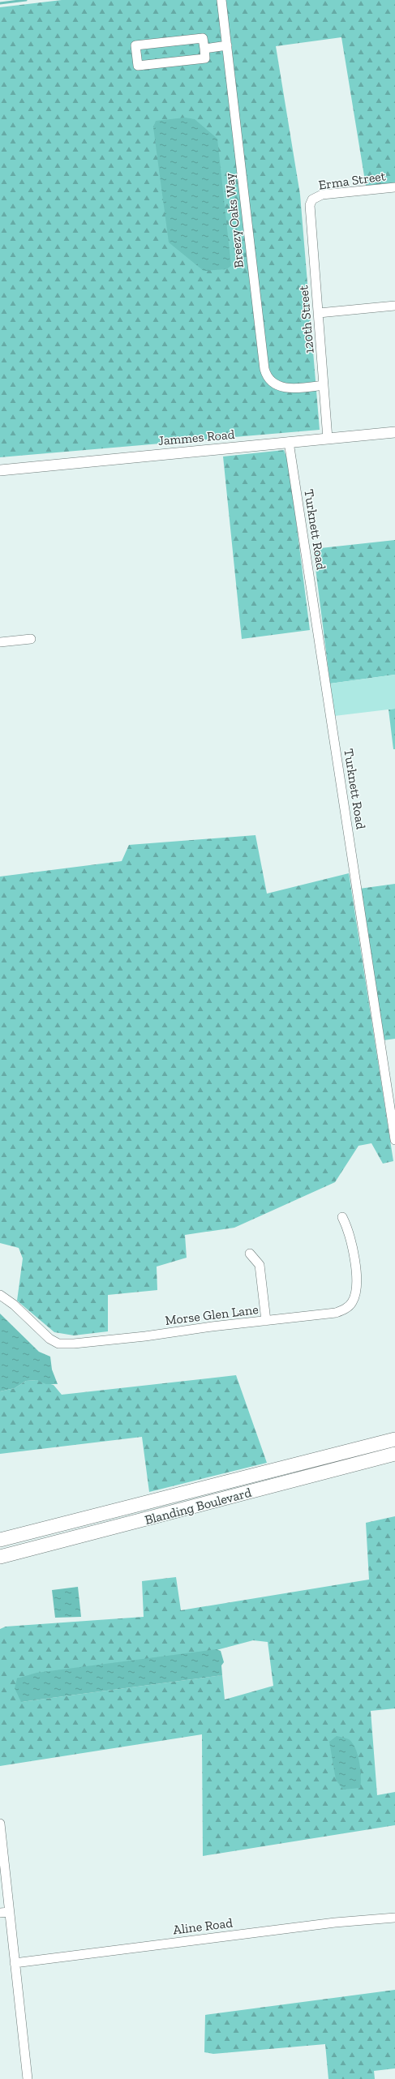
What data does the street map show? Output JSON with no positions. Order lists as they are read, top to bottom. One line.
{"streets":{"main road":["Blanding Boulevard"],"street":["Erma Street","Breezy Oaks Way","120th Street","Jammes Road","Turknett Road","Morse Glen Lane","Aline Road"]},"crossings":[["Erma Street","120th Street"],["Breezy Oaks Way","120th Street"],["120th Street","Jammes Road"],["Jammes Road","Turknett Road"]]}
